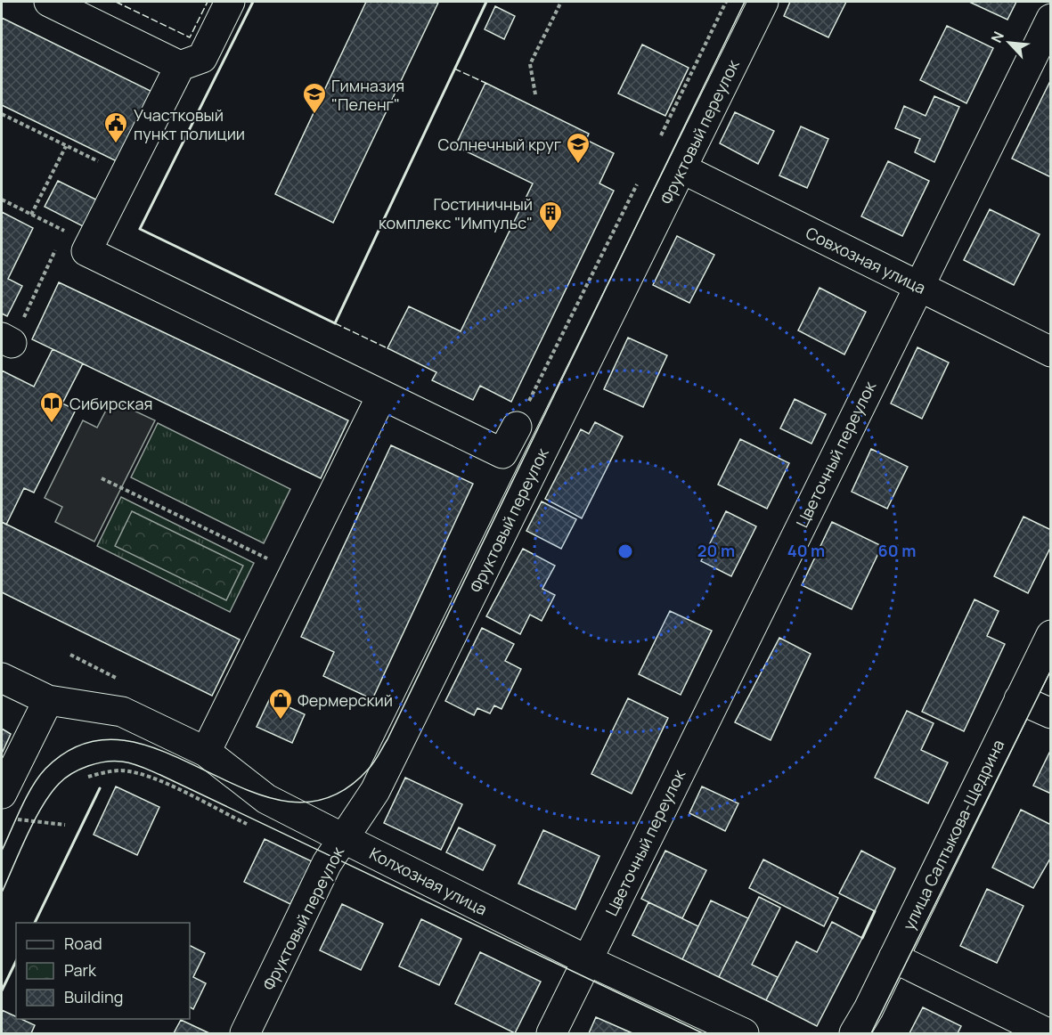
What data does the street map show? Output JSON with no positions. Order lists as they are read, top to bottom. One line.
{"streets":{"street":["Фруктовый переулок","Совхозная улица","Цветочный переулок","улица Салтыкова-Щедрина","Колхозная улица"]},"crossings":[["Фруктовый переулок","Совхозная улица"],["Фруктовый переулок","Колхозная улица"],["Совхозная улица","Цветочный переулок"],["Цветочный переулок","Колхозная улица"]],"places":{"school or university":["Гимназия \"Пеленг\"","Солнечный круг"],"public building":["Участковый пункт полиции"],"building":["Гостиничный комплекс \"Импульс\""],"library":["Сибирская"],"shop":["Фермерский"]},"legend":["Road","Park","Building"],"north":"top left","rings":["20 m","40 m","60 m"]}
